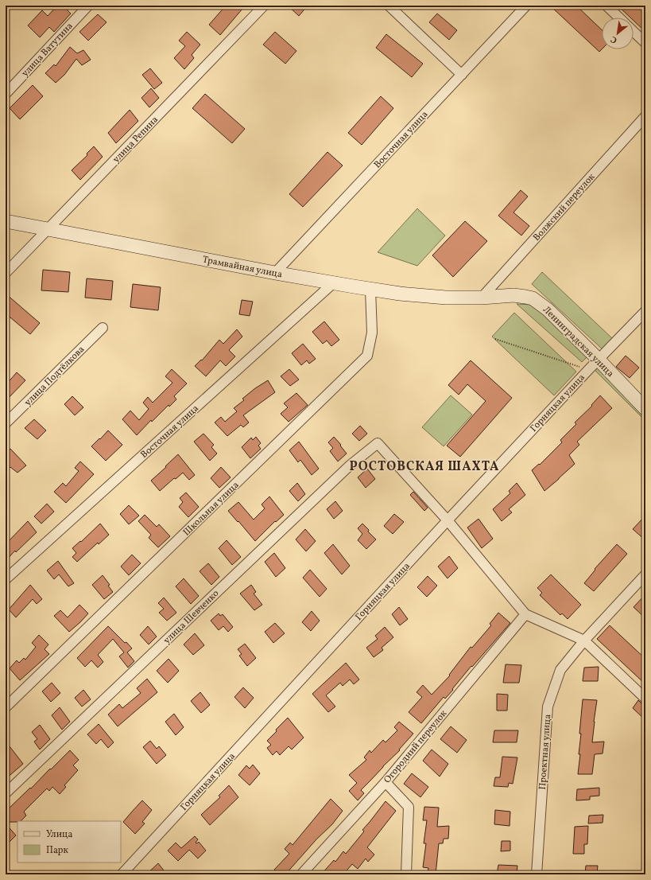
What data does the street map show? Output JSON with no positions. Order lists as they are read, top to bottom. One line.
{"streets":{"street":["улица Ватутина","улица Репина","Восточная улица","Волжский переулок","Трамвайная улица","Ленинградская улица","улица Подтёлкова","Горняцкая улица","Школьная улица","улица Шевченко","Огородний переулок","Проектная улица"]},"crossings":[["улица Репина","Трамвайная улица"],["Восточная улица","Трамвайная улица"],["Волжский переулок","Трамвайная улица"],["Волжский переулок","Ленинградская улица"],["Трамвайная улица","Ленинградская улица"],["Трамвайная улица","Школьная улица"],["Ленинградская улица","Горняцкая улица"],["Горняцкая улица","улица Шевченко"]],"districts":["РОСТОВСКАЯ ШАХТА"],"legend":["Улица","Парк"],"north":"bottom left"}
